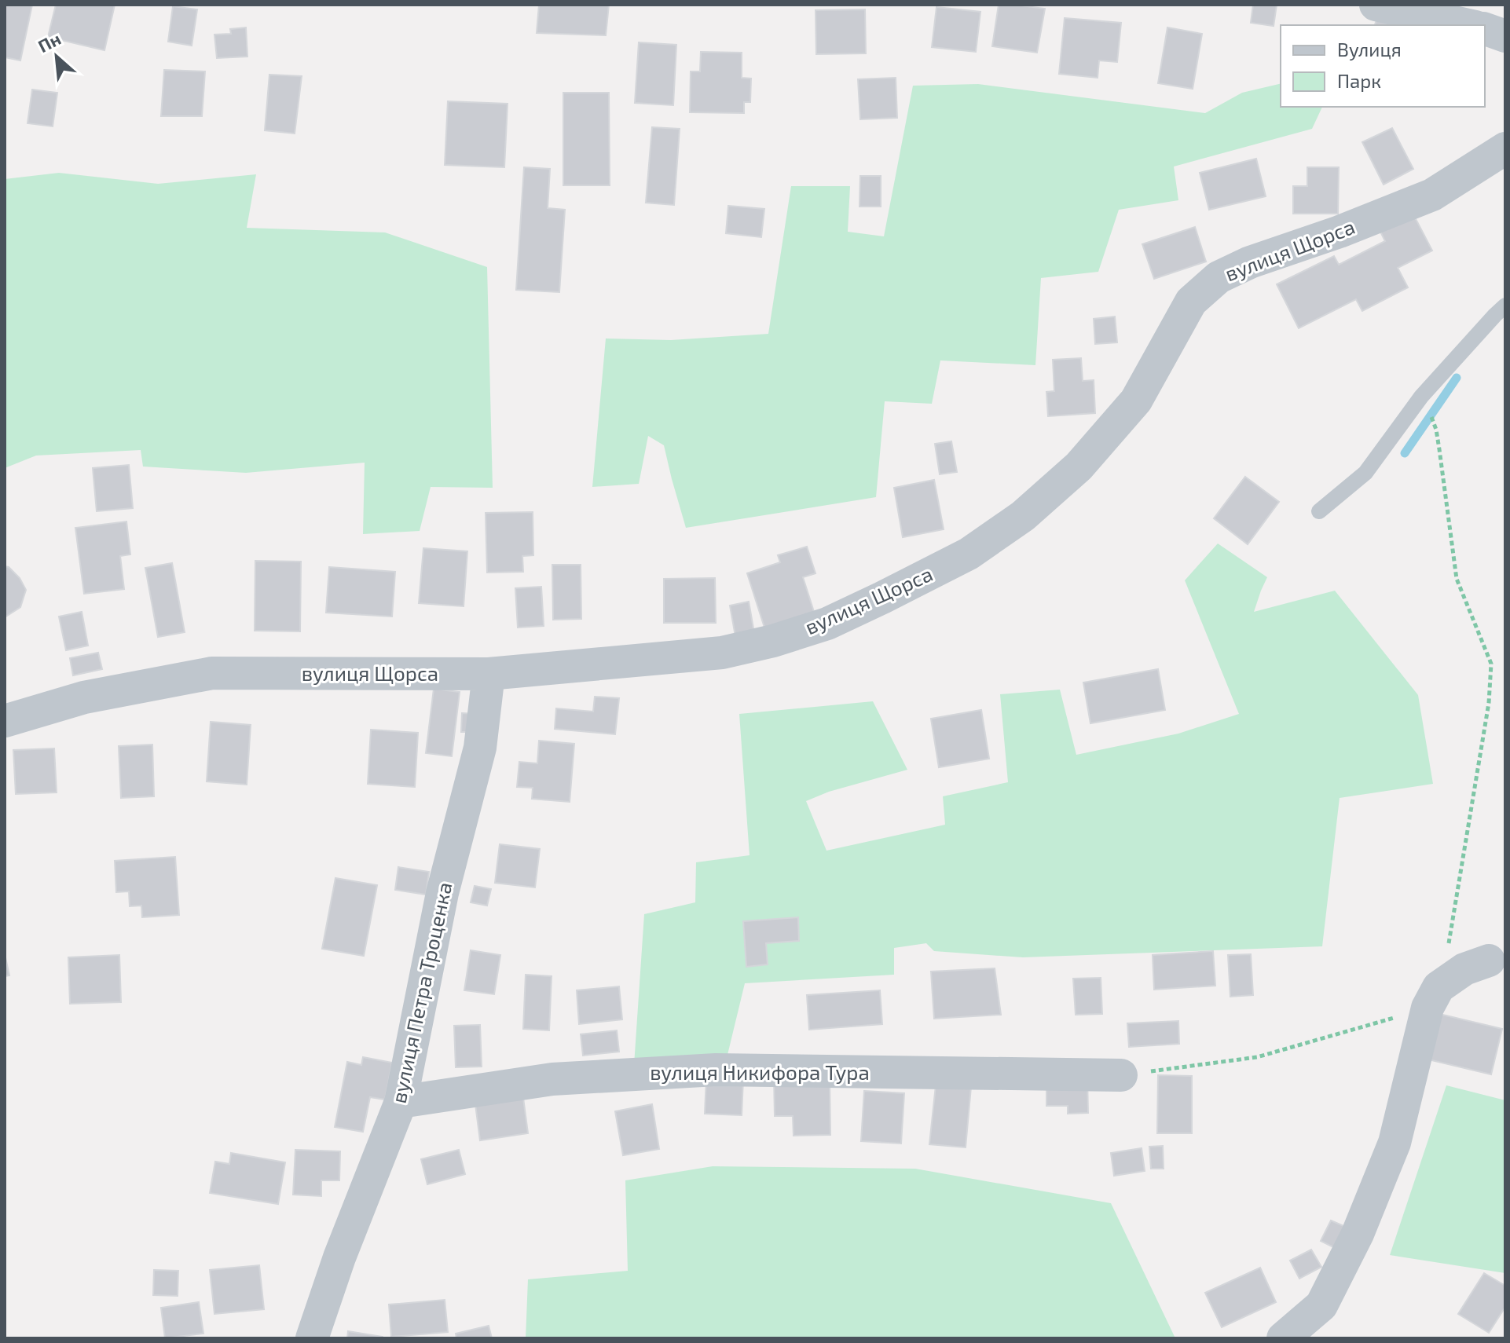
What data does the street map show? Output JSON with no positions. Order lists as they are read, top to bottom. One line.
{"streets":{"street":["вулиця Щорса","вулиця Петра Троценка","вулиця Никифора Тура"]},"crossings":[["вулиця Щорса","вулиця Петра Троценка"],["вулиця Петра Троценка","вулиця Никифора Тура"]],"legend":["Вулиця","Парк"],"north":"top left"}
